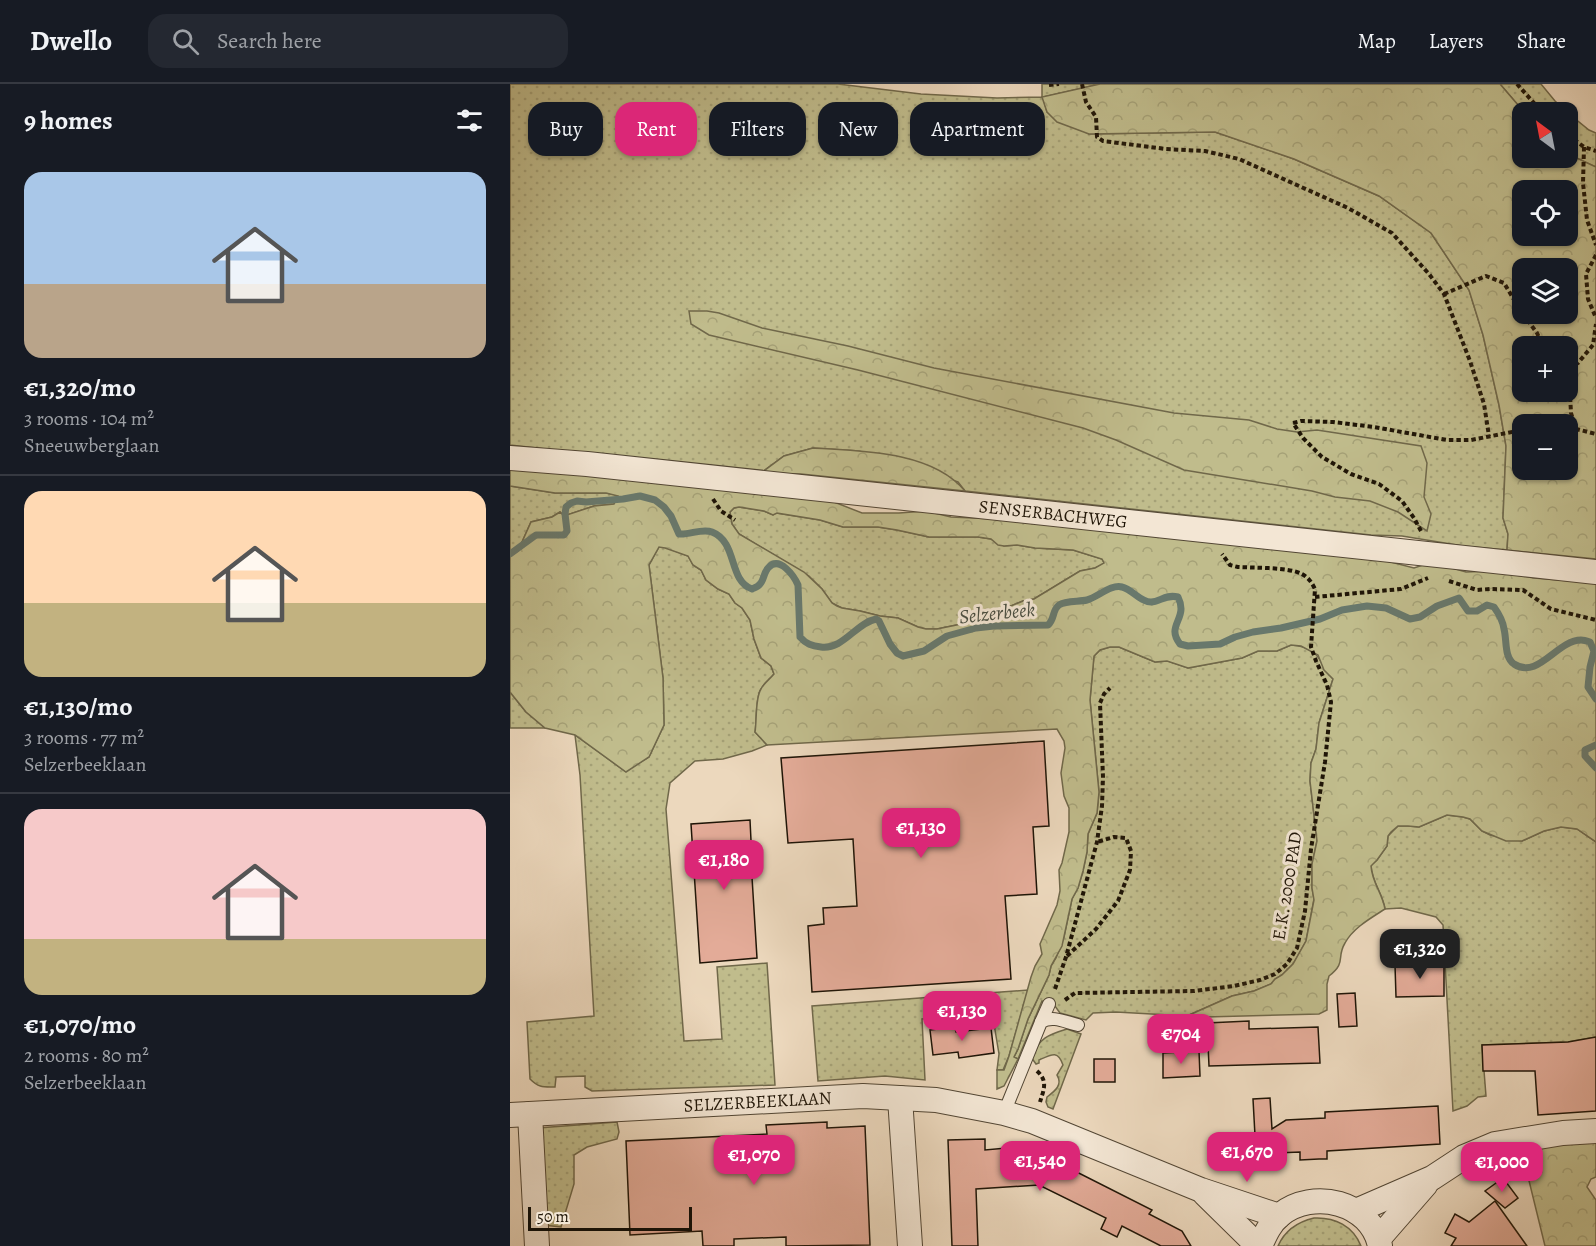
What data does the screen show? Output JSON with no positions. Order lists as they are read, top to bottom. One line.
{"streets":{"street":["SENSERBACHWEG","SELZERBEEKLAAN"],"path":["E.K. 2000 PAD"]},"water":["Selzerbeek"],"scale_bar":"50 m","north":"top left","page":{"header":"Dwello","search":"Search here","nav":["Map","Layers","Share"],"heading":"9 homes","map_buttons":["+","−"],"chip":["Buy","Rent","Filters","New","Apartment"],"list":[{"name":"€1,320/mo","note":"3 rooms · 104 m² · Sneeuwberglaan"},{"name":"€1,130/mo","note":"3 rooms · 77 m² · Selzerbeeklaan"},{"name":"€1,070/mo","note":"2 rooms · 80 m² · Selzerbeeklaan"}],"price":["€1,130","€1,180","€1,320","€1,130","€704","€1,670","€1,070","€1,540","€1,000"],"scale":"50 m"}}
